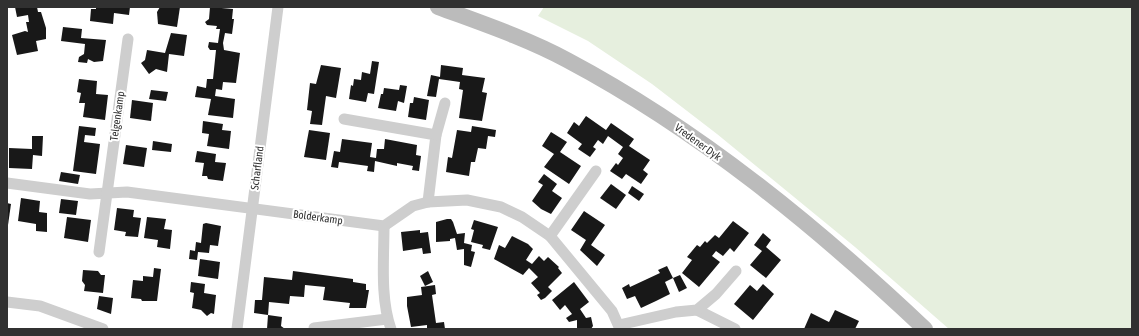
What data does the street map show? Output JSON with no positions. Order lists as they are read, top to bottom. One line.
{"streets":{"main road":["Vredener Dyk"],"street":["Telgenkamp","Scharfland","Bolderkamp"]},"crossings":[["Scharfland","Bolderkamp"]]}
